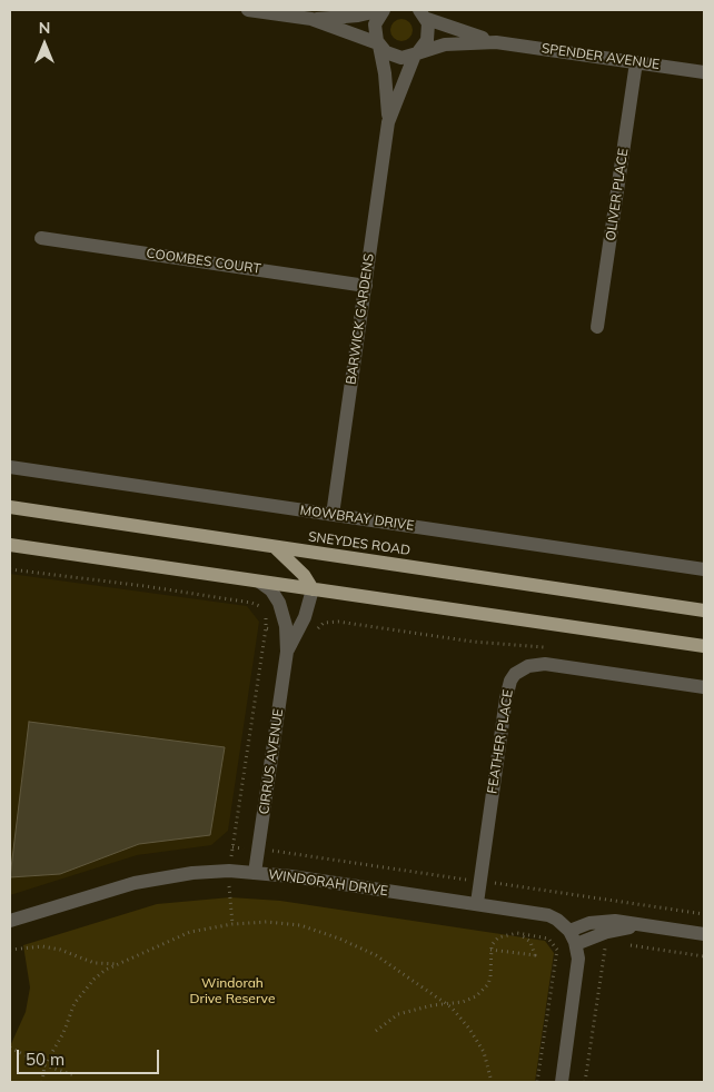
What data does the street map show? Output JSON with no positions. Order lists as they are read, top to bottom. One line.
{"streets":{"main road":["SNEYDES ROAD"],"street":["SPENDER AVENUE","OLIVER PLACE","COOMBES COURT","BARWICK GARDENS","MOWBRAY DRIVE","FEATHER PLACE","CIRRUS AVENUE","WINDORAH DRIVE"]},"crossings":[["SPENDER AVENUE","OLIVER PLACE"],["SPENDER AVENUE","BARWICK GARDENS"],["COOMBES COURT","BARWICK GARDENS"],["BARWICK GARDENS","MOWBRAY DRIVE"],["FEATHER PLACE","WINDORAH DRIVE"],["CIRRUS AVENUE","WINDORAH DRIVE"]],"parks":["Windorah Drive Reserve"],"scale_bar":"50 m","north":"top"}
